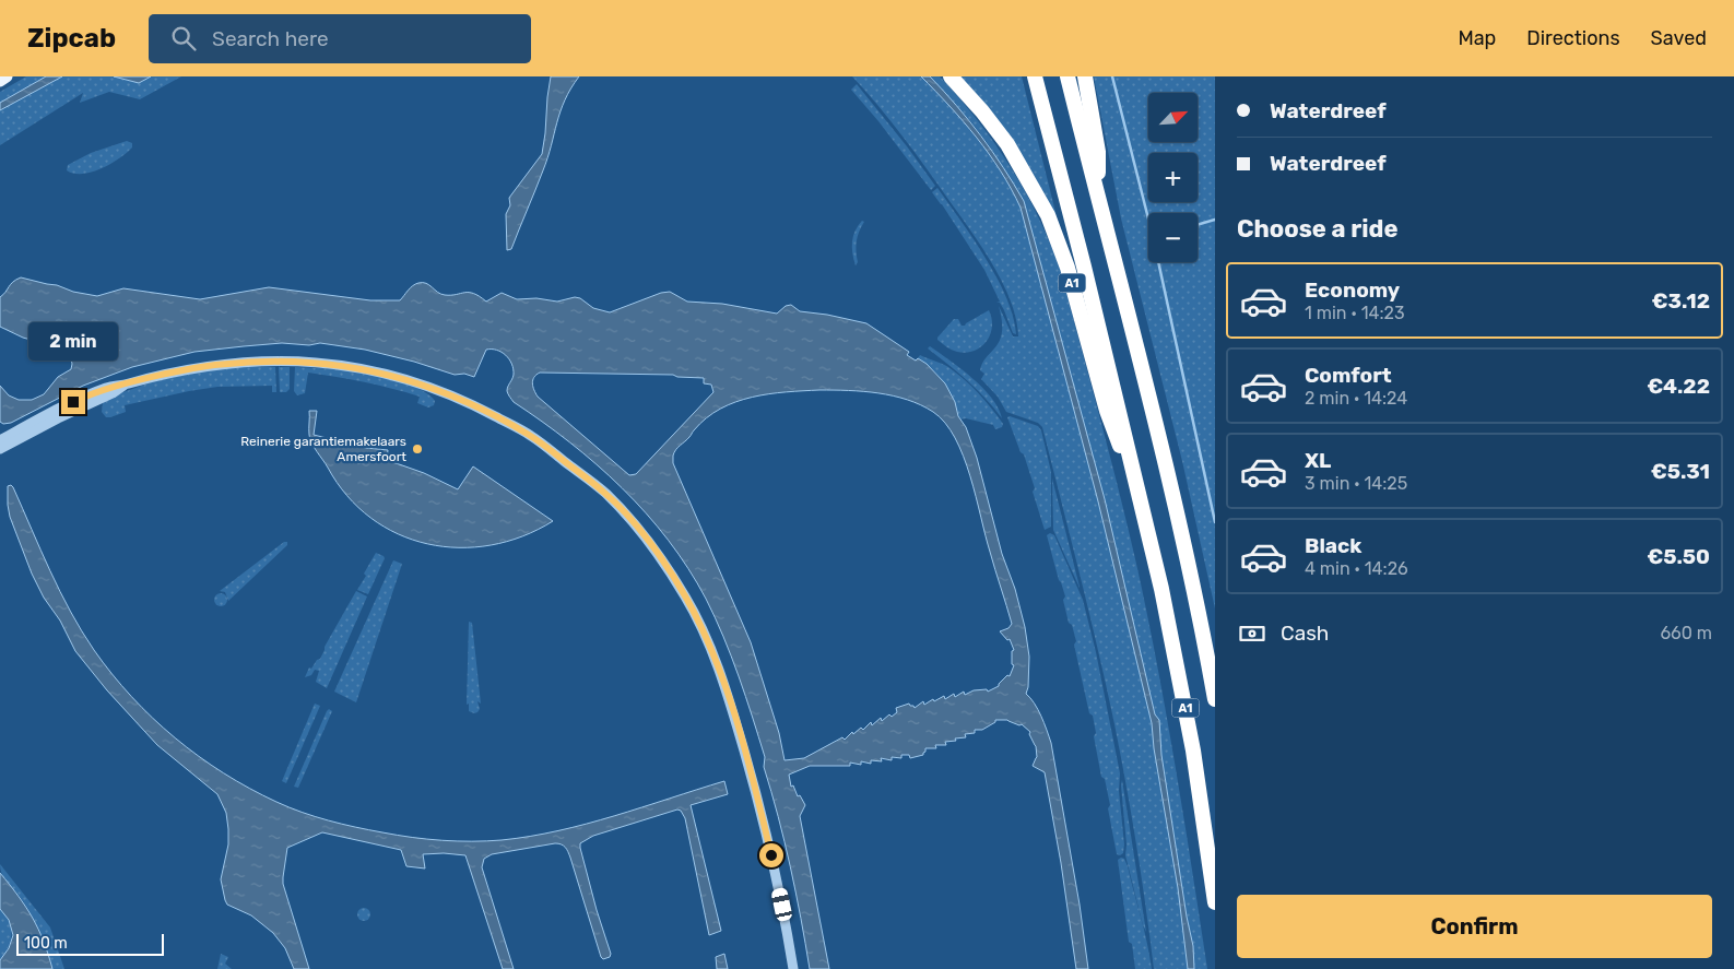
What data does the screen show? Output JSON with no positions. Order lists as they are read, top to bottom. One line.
{"streets":{"highway":["A1"]},"places":["Reinerie garantiemakelaars Amersfoort"],"scale_bar":"100 m","north":"top right","page":{"header":"Zipcab","search":"Search here","nav":["Map","Directions","Saved"],"banner":["Waterdreef","Waterdreef"],"map_buttons":["+","−"],"heading":"Choose a ride","list":[{"name":"Economy","note":"1 min · 14:23","value":"€3.12"},{"name":"Comfort","note":"2 min · 14:24","value":"€4.22"},{"name":"XL","note":"3 min · 14:25","value":"€5.31"},{"name":"Black","note":"4 min · 14:26","value":"€5.50"}],"bubble":"2 min","pay":["Cash","660 m"],"buttons":"Confirm","scale":"100 m"}}
